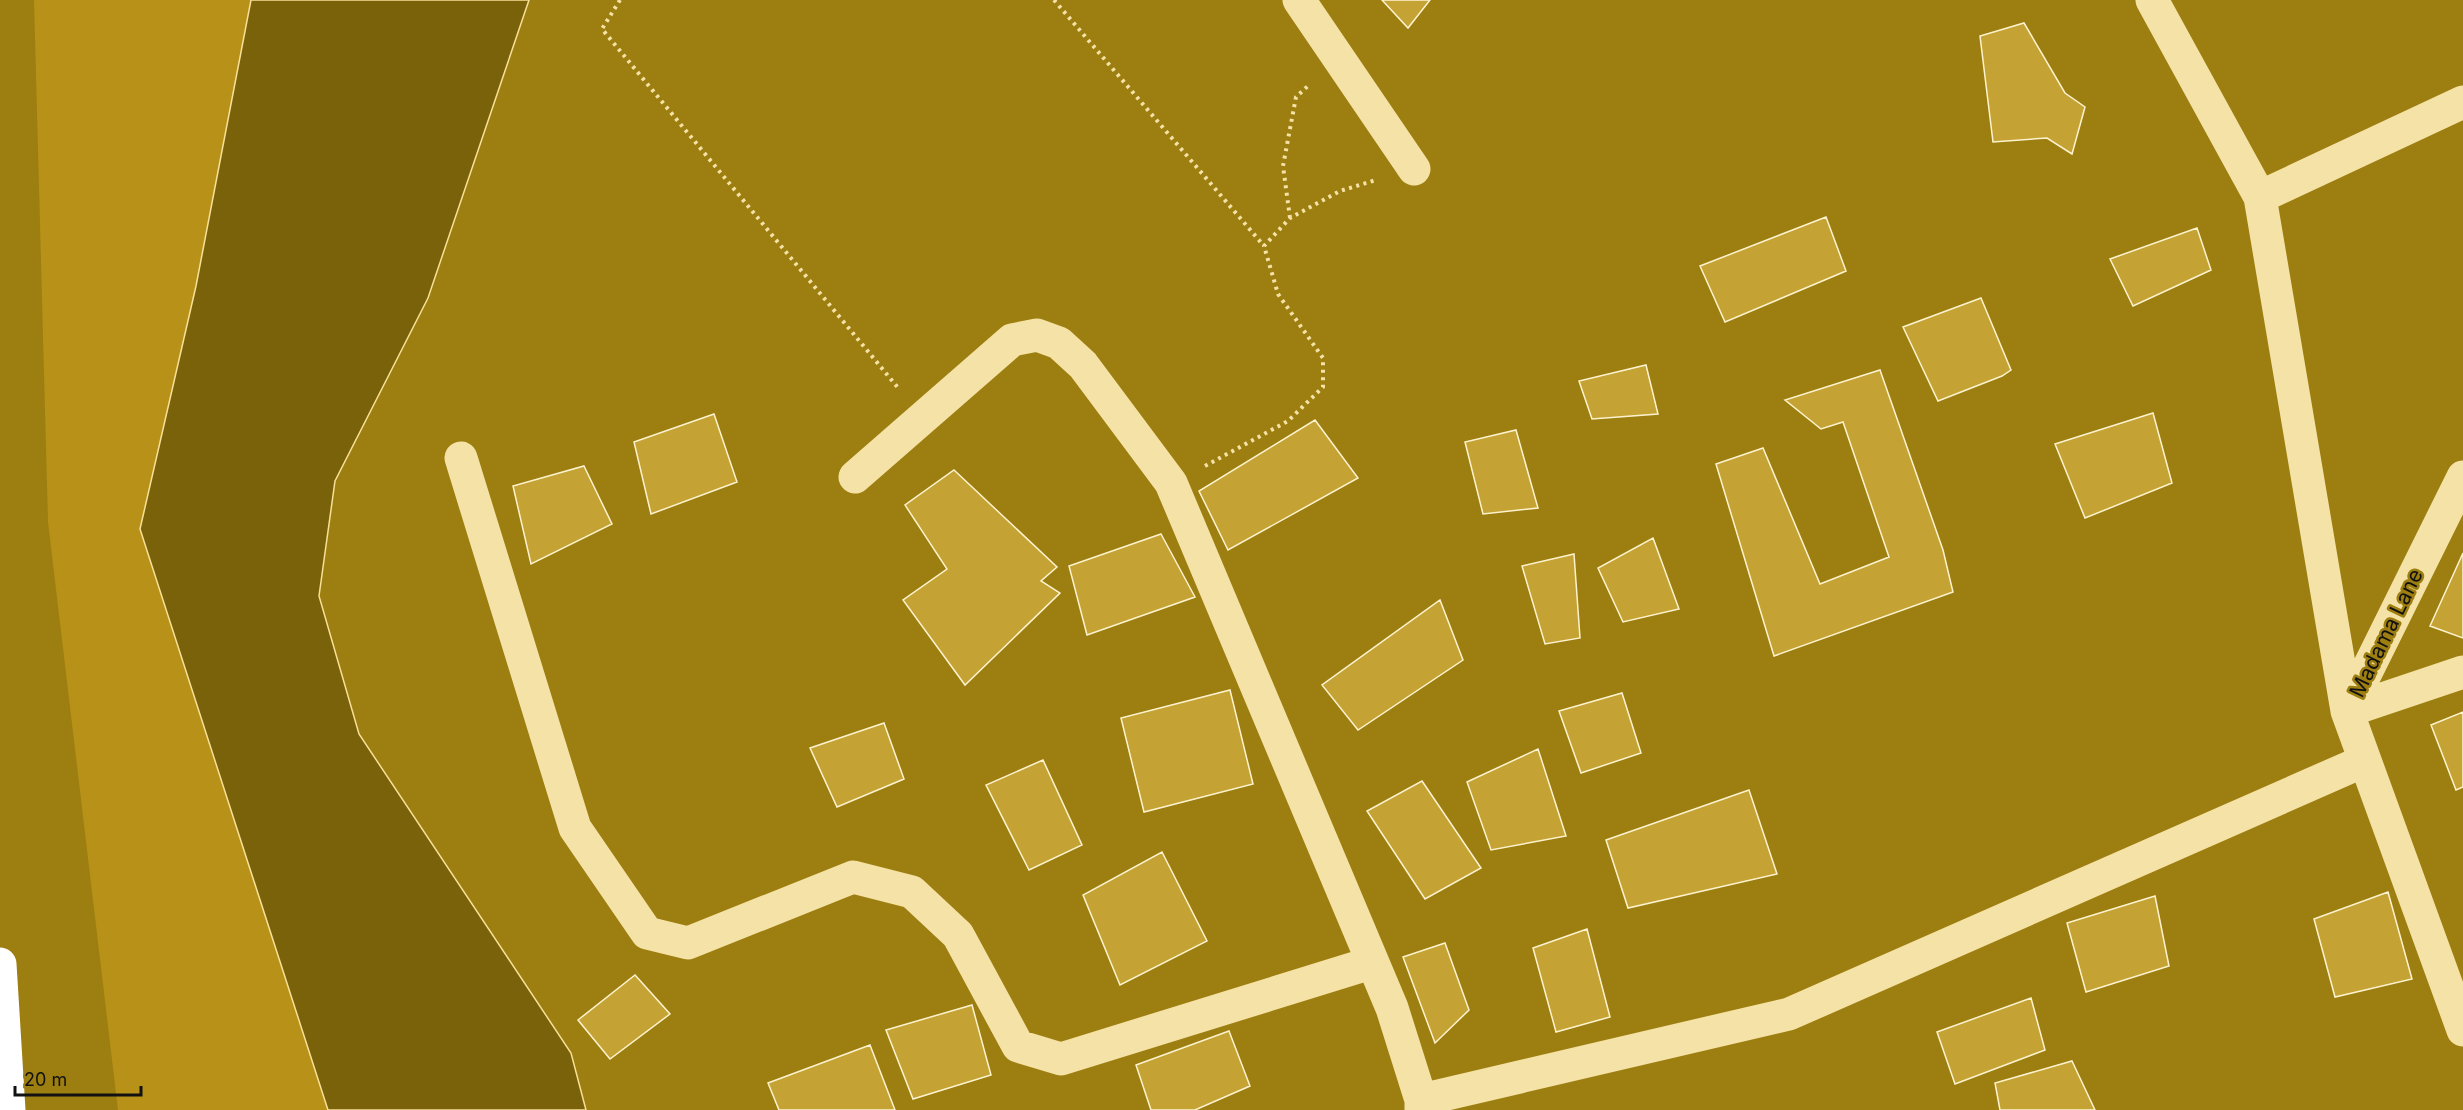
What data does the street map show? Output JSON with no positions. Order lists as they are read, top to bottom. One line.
{"streets":{"street":["Madama Lane"]},"scale_bar":"20 m"}
